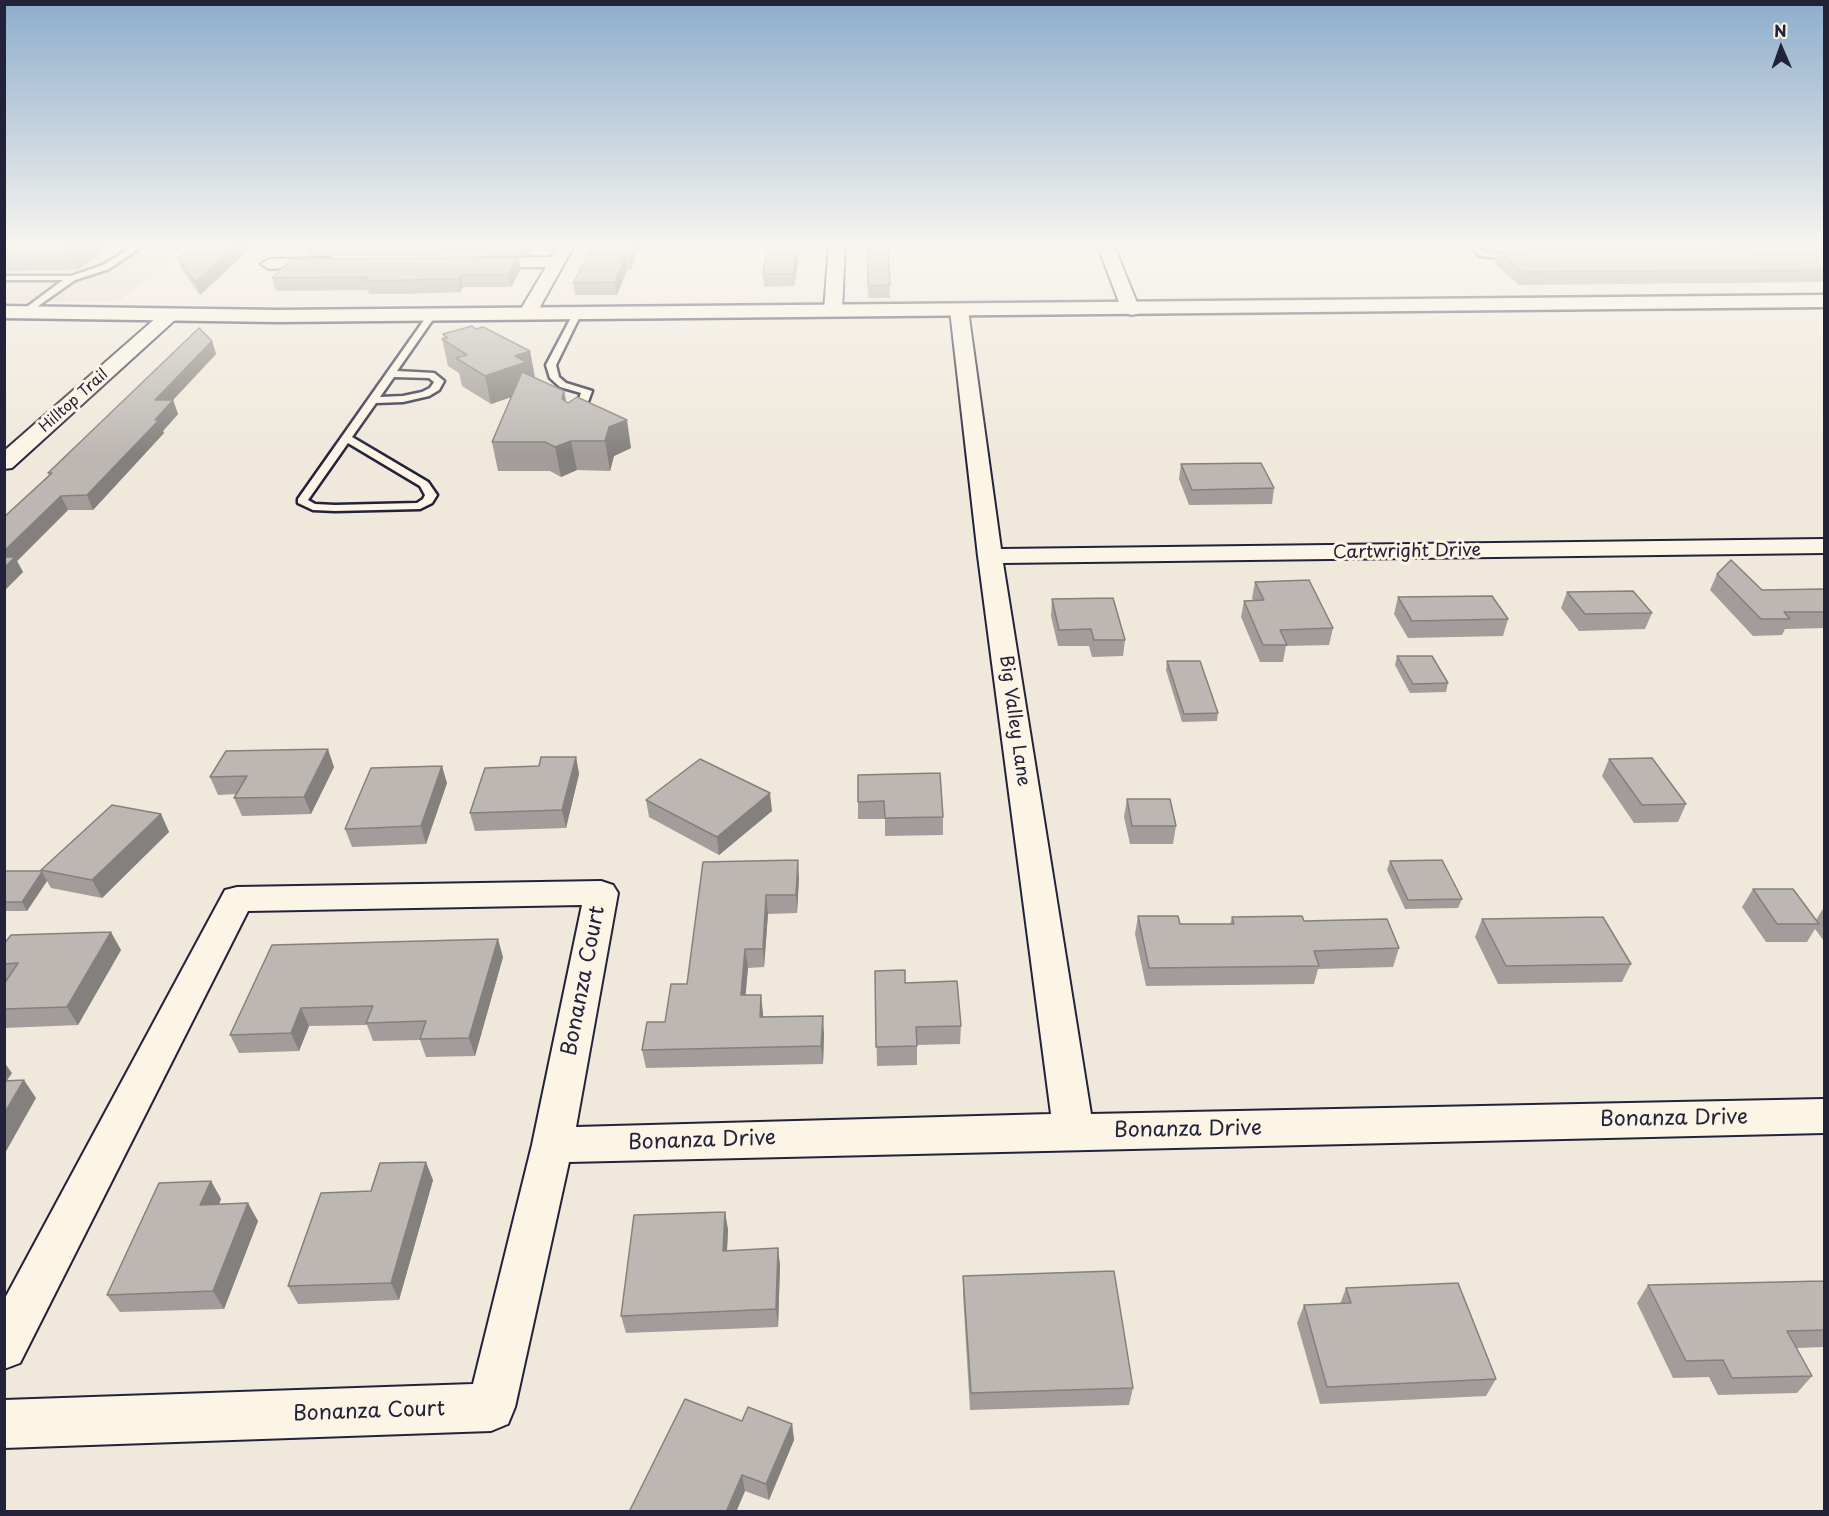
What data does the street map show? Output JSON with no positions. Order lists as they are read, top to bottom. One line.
{"streets":{"street":["Hilltop Trail","Cartwright Drive","Big Valley Lane","Bonanza Court","Bonanza Drive"]},"crossings":[["Cartwright Drive","Big Valley Lane"],["Big Valley Lane","Bonanza Drive"],["Bonanza Court","Bonanza Drive"]],"north":"top"}
